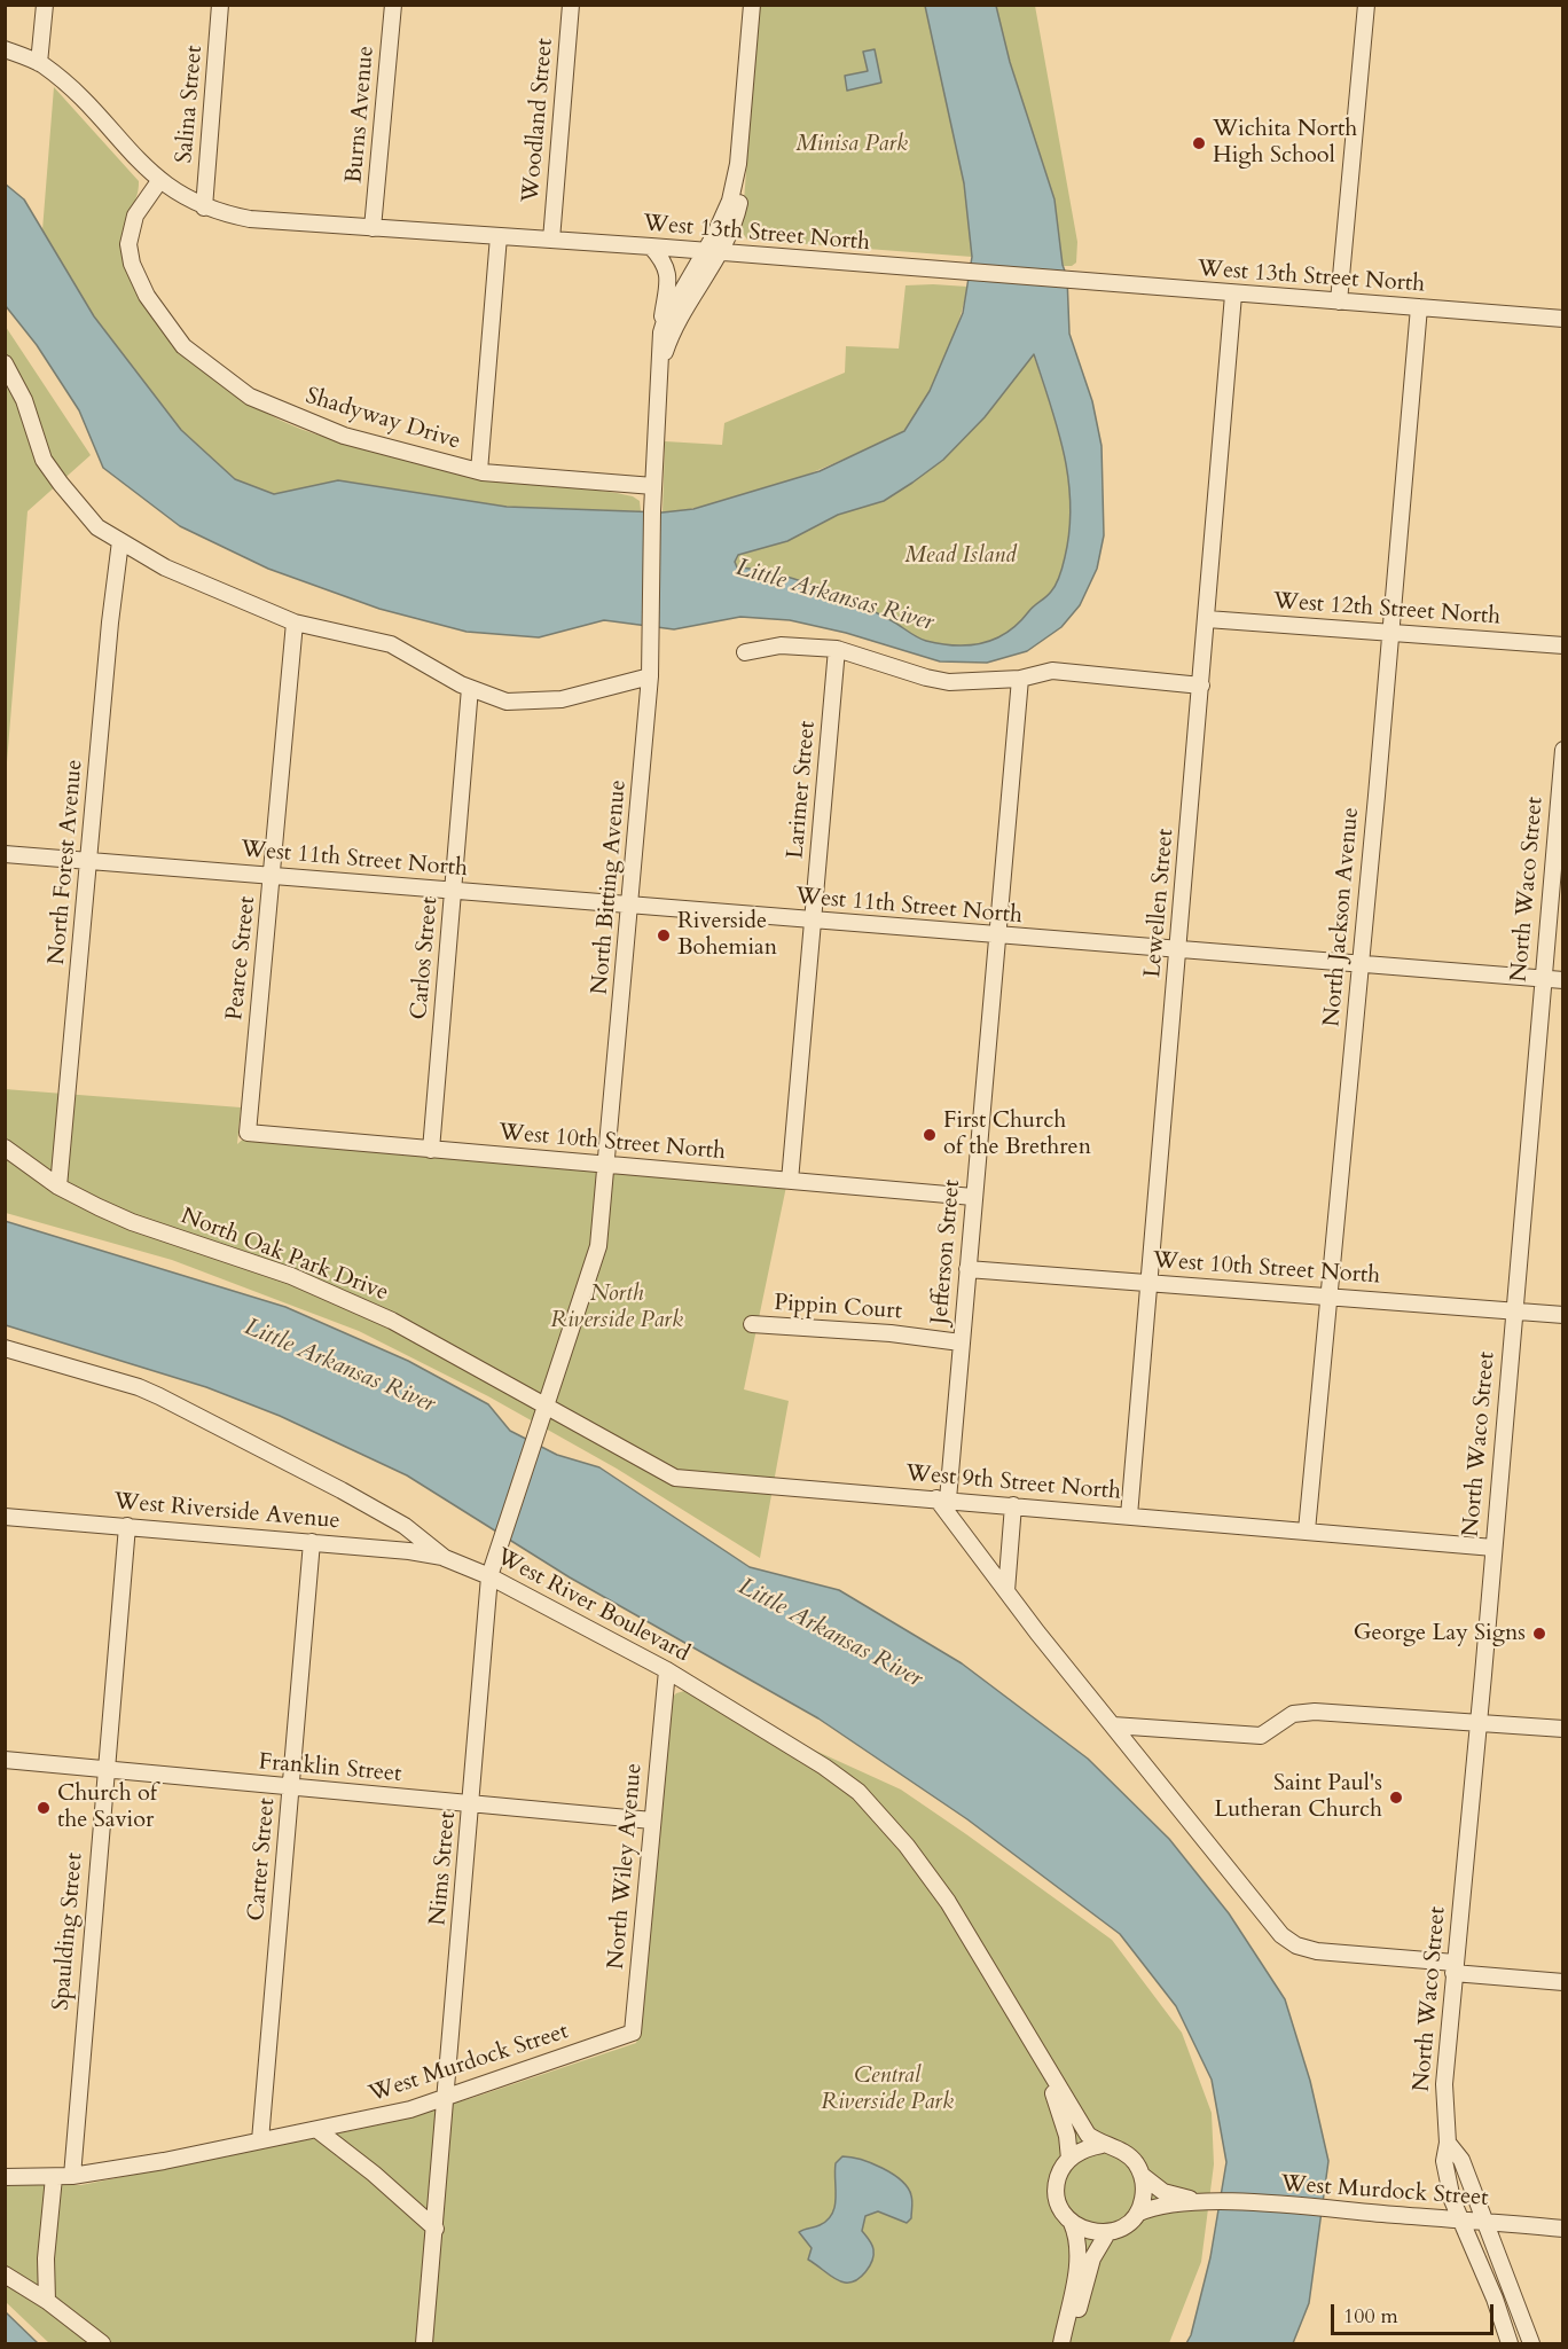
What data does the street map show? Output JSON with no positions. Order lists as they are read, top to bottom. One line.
{"streets":{"street":["Salina Street","Burns Avenue","Woodland Street","West 13th Street North","Shadyway Drive","West 12th Street North","Larimer Street","West 11th Street North","North Forest Avenue","North Bitting Avenue","North Waco Street","Lewellen Street","North Jackson Avenue","Pearce Street","Carlos Street","West 10th Street North","Jefferson Street","North Oak Park Drive","Pippin Court","West 9th Street North","West Riverside Avenue","West River Boulevard","Franklin Street","Carter Street","North Wiley Avenue","Nims Street","Spaulding Street","West Murdock Street"]},"crossings":[["Salina Street","West 13th Street North"],["Burns Avenue","West 13th Street North"],["Woodland Street","West 13th Street North"],["West 13th Street North","Shadyway Drive"],["West 13th Street North","North Bitting Avenue"],["West 13th Street North","Lewellen Street"],["West 13th Street North","North Jackson Avenue"],["Shadyway Drive","North Bitting Avenue"],["West 12th Street North","Lewellen Street"],["West 12th Street North","North Jackson Avenue"],["Larimer Street","West 11th Street North"],["Larimer Street","West 10th Street North"],["West 11th Street North","North Forest Avenue"],["West 11th Street North","North Bitting Avenue"],["West 11th Street North","North Waco Street"],["West 11th Street North","Lewellen Street"],["West 11th Street North","North Jackson Avenue"],["West 11th Street North","Pearce Street"],["West 11th Street North","Carlos Street"],["West 11th Street North","Jefferson Street"],["North Forest Avenue","North Oak Park Drive"],["North Bitting Avenue","West 10th Street North"],["North Bitting Avenue","North Oak Park Drive"],["North Bitting Avenue","West 9th Street North"],["North Bitting Avenue","Nims Street"],["North Waco Street","West 10th Street North"],["North Waco Street","West 9th Street North"],["North Waco Street","West Murdock Street"],["Lewellen Street","West 10th Street North"],["Lewellen Street","West 9th Street North"],["North Jackson Avenue","West 10th Street North"],["North Jackson Avenue","West 9th Street North"],["Pearce Street","West 10th Street North"],["Carlos Street","West 10th Street North"],["West 10th Street North","Jefferson Street"],["Jefferson Street","Pippin Court"],["Jefferson Street","West 9th Street North"],["North Oak Park Drive","West 9th Street North"],["North Oak Park Drive","Nims Street"],["West 9th Street North","Nims Street"],["West Riverside Avenue","West River Boulevard"],["West Riverside Avenue","Carter Street"],["West Riverside Avenue","Spaulding Street"],["West River Boulevard","North Wiley Avenue"],["West River Boulevard","Nims Street"],["West River Boulevard","West Murdock Street"],["Franklin Street","Carter Street"],["Franklin Street","North Wiley Avenue"],["Franklin Street","Nims Street"],["Franklin Street","Spaulding Street"],["Carter Street","West Murdock Street"],["North Wiley Avenue","West Murdock Street"],["Nims Street","West Murdock Street"],["Spaulding Street","West Murdock Street"]],"water":["Little Arkansas River"],"parks":["Minisa Park","Mead Island","North Riverside Park","Central Riverside Park"],"places":["Wichita North High School","Riverside Bohemian","First Church of the Brethren","George Lay Signs","Saint Paul's Lutheran Church","Church of the Savior"],"scale_bar":"100 m"}
